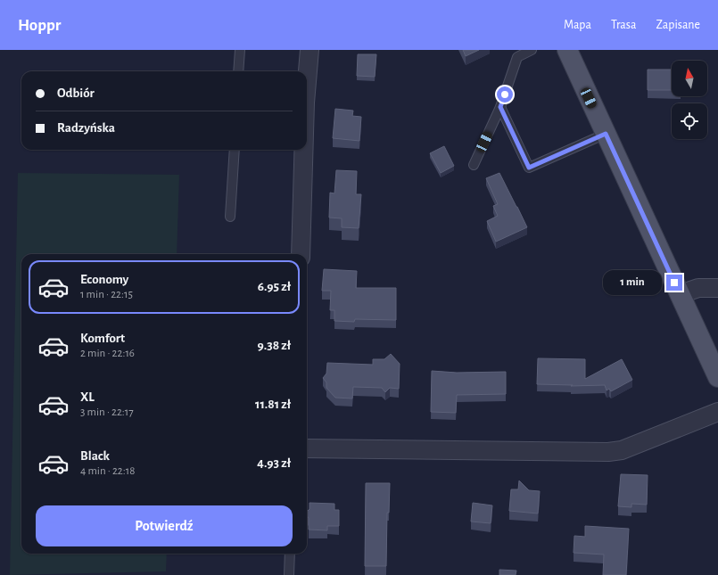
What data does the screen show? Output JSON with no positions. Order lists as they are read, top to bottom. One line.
{"north":"top","page":{"header":"Hoppr","nav":["Mapa","Trasa","Zapisane"],"banner":["Odbiór","Radzyńska"],"list":[{"name":"Economy","note":"1 min · 22:15","value":"6.95 zł"},{"name":"Komfort","note":"2 min · 22:16","value":"9.38 zł"},{"name":"XL","note":"3 min · 22:17","value":"11.81 zł"},{"name":"Black","note":"4 min · 22:18","value":"4.93 zł"}],"bubble":"1 min","buttons":"Potwierdź"}}
